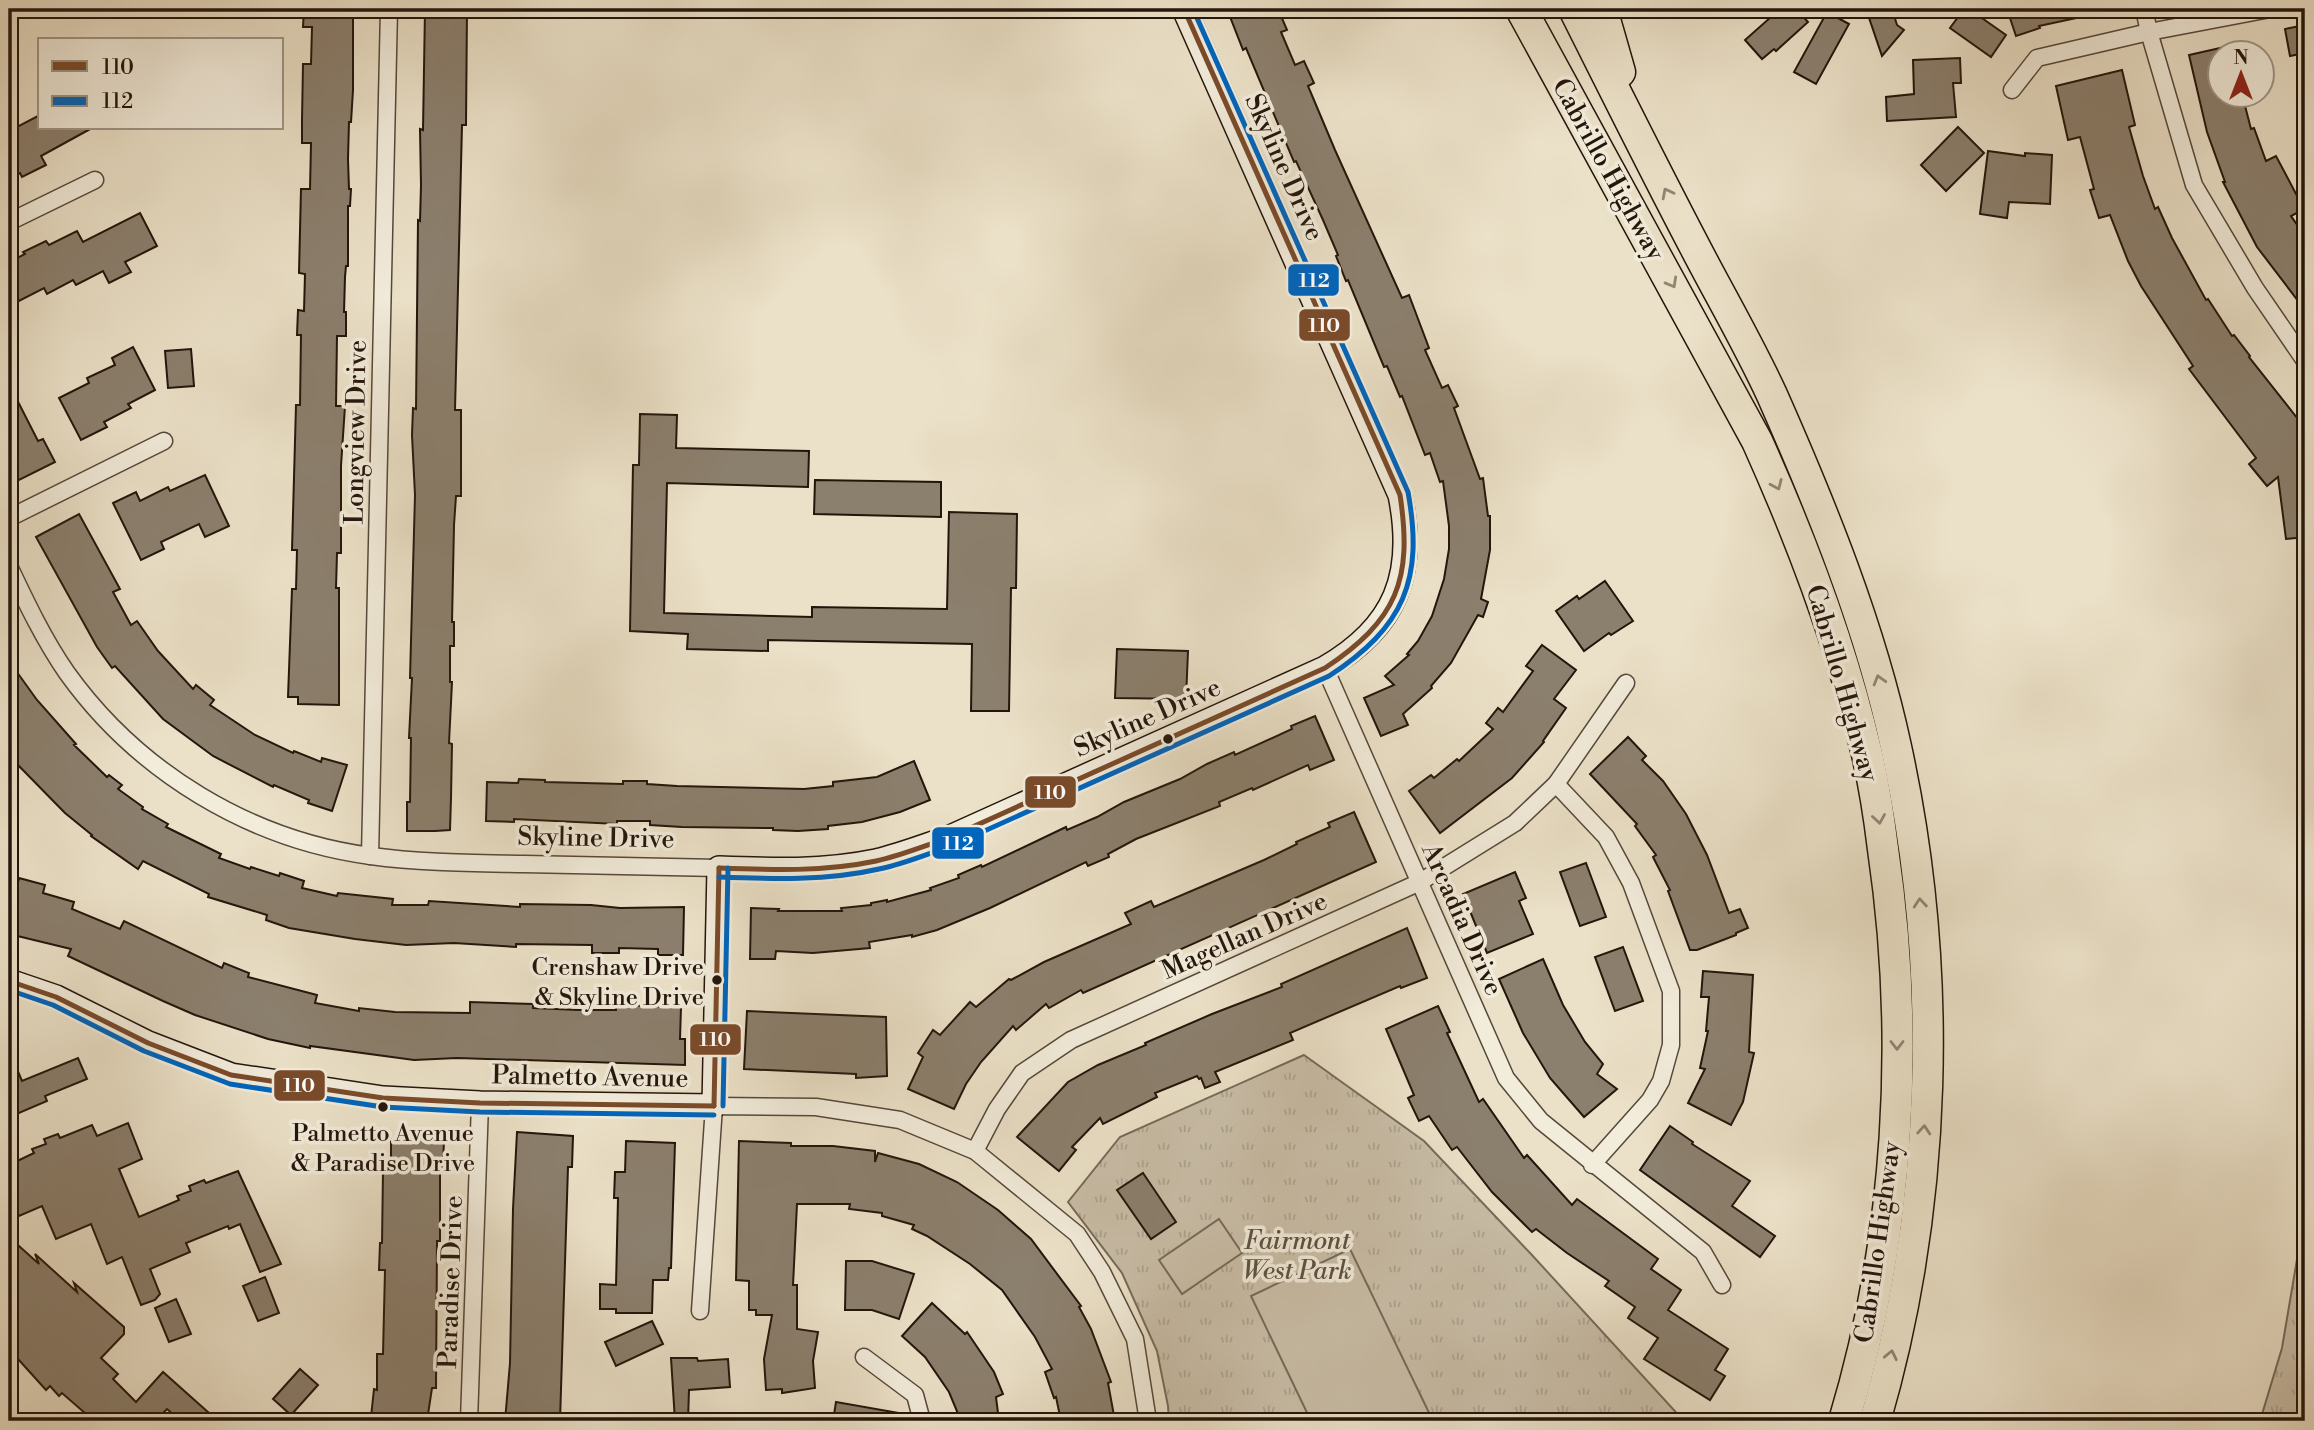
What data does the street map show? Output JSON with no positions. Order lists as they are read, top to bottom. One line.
{"streets":{"highway":["Cabrillo Highway"],"street":["Skyline Drive","Longview Drive","Arcadia Drive","Magellan Drive","Palmetto Avenue","Paradise Drive"]},"crossings":[["Skyline Drive","Longview Drive"],["Skyline Drive","Arcadia Drive"],["Arcadia Drive","Magellan Drive"],["Magellan Drive","Palmetto Avenue"],["Palmetto Avenue","Paradise Drive"]],"parks":["Fairmont West Park"],"places":["Crenshaw Drive & Skyline Drive","Palmetto Avenue & Paradise Drive"],"lines":["transit line 110","transit line 112"],"legend":["110","112"],"north":"top"}
